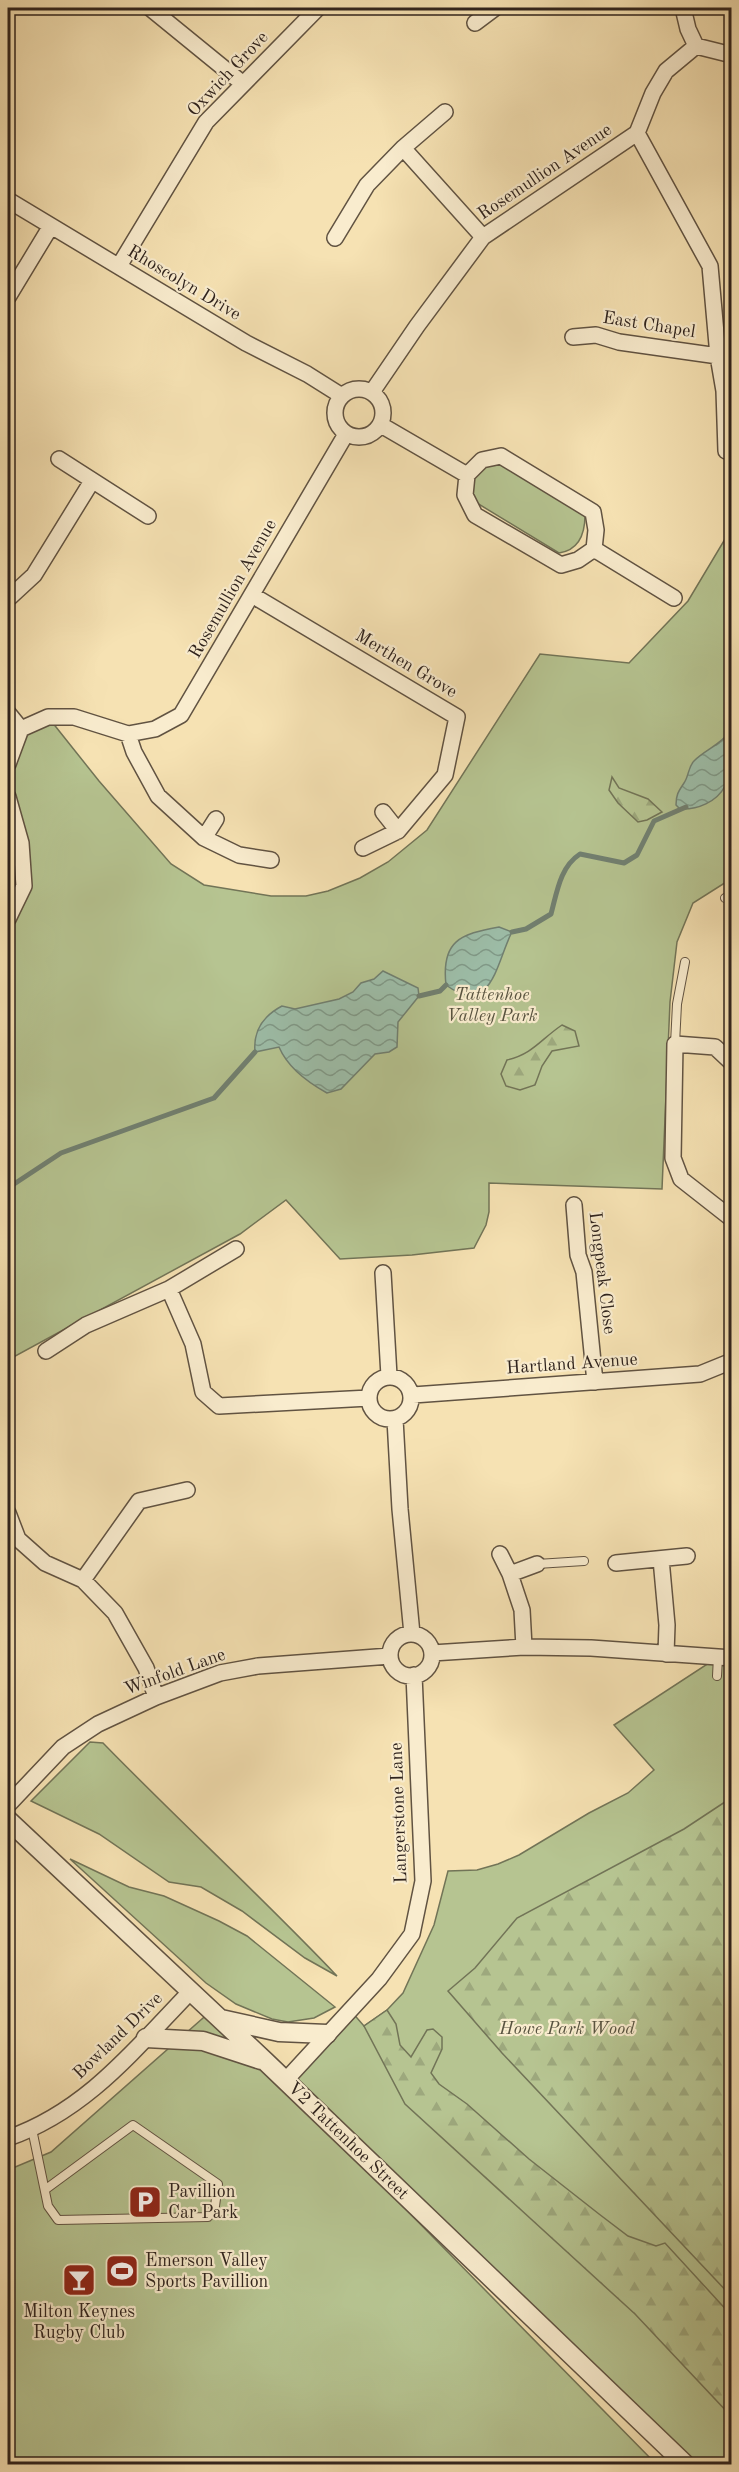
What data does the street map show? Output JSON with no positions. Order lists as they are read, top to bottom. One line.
{"streets":{"street":["Oxwich Grove","Rosemullion Avenue","Rhoscolyn Drive","East Chapel","Merthen Grove","Longpeak Close","Hartland Avenue","Winfold Lane","Langerstone Lane","Bowland Drive","V2 Tattenhoe Street"]},"crossings":[["Oxwich Grove","Rhoscolyn Drive"],["Rosemullion Avenue","Rhoscolyn Drive"],["Rosemullion Avenue","East Chapel"],["Rosemullion Avenue","Merthen Grove"],["Longpeak Close","Hartland Avenue"],["Winfold Lane","Langerstone Lane"],["Langerstone Lane","V2 Tattenhoe Street"],["Bowland Drive","V2 Tattenhoe Street"]],"parks":["Tattenhoe Valley Park","Howe Park Wood"],"places":{"parking":["Pavillion Car Park"],"sports":["Emerson Valley Sports Pavillion"],"bar":["Milton Keynes Rugby Club"]}}
